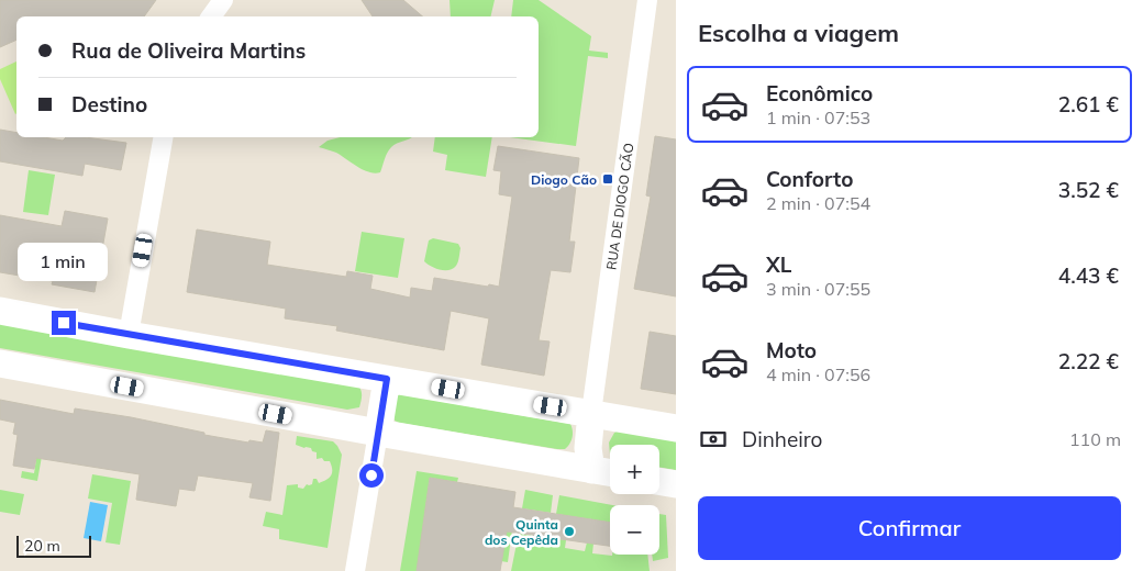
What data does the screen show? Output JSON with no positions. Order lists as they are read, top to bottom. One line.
{"streets":{"street":["RUA DE DIOGO CÃO"]},"places":{"transit":["Diogo Cão"],"other":["Quinta dos Cepêda"]},"scale_bar":"20 m","page":{"heading":"Escolha a viagem","banner":["Rua de Oliveira Martins","Destino"],"list":[{"name":"Econômico","note":"1 min · 07:53","value":"2.61 €"},{"name":"Conforto","note":"2 min · 07:54","value":"3.52 €"},{"name":"XL","note":"3 min · 07:55","value":"4.43 €"},{"name":"Moto","note":"4 min · 07:56","value":"2.22 €"}],"bubble":"1 min","pay":["Dinheiro","110 m"],"map_buttons":["+","−"],"buttons":"Confirmar","scale":"20 m"}}
